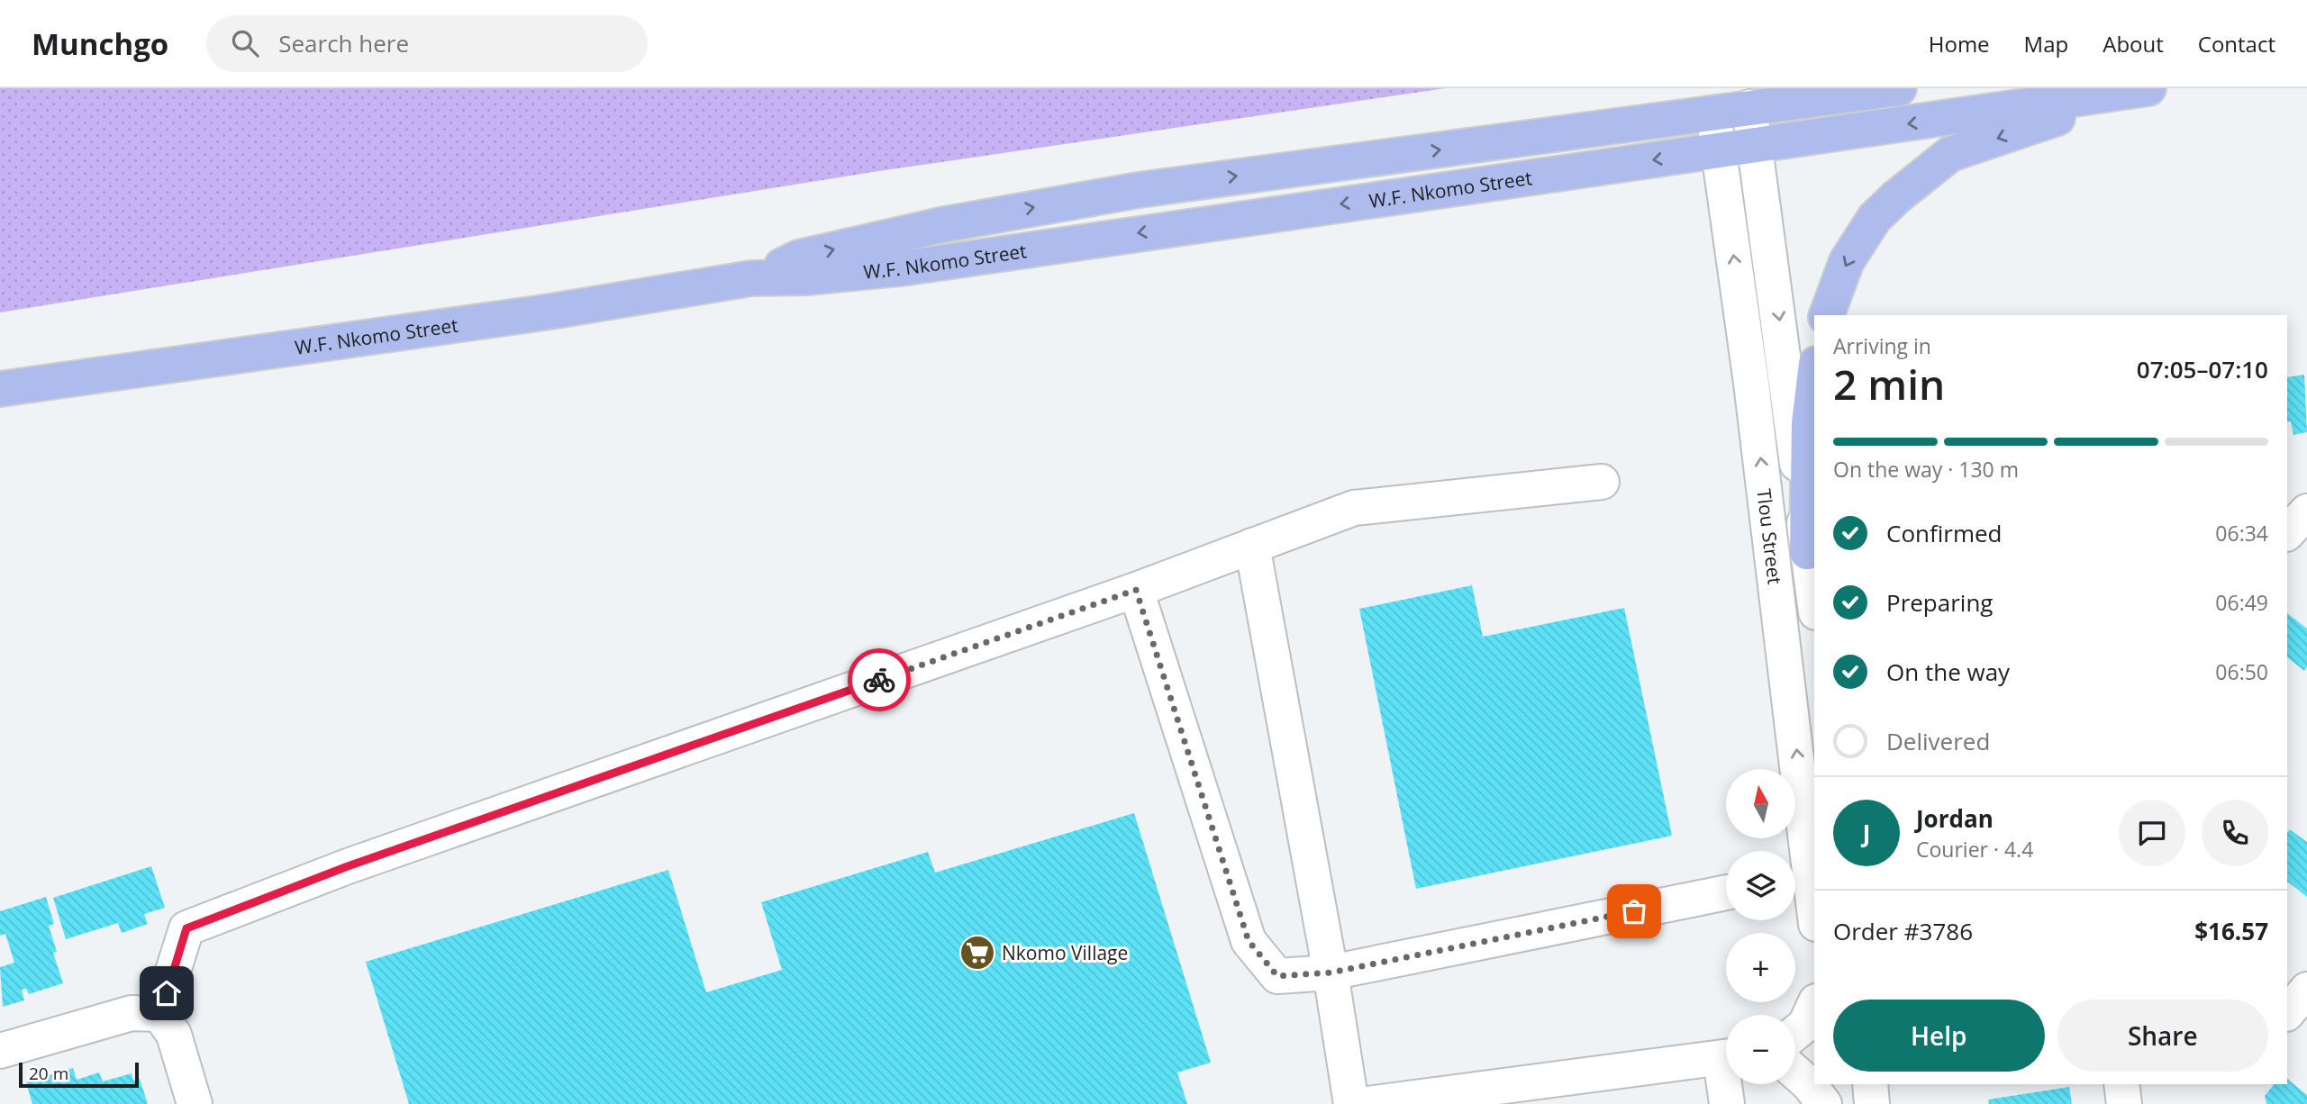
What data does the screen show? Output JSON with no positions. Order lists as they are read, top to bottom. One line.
{"streets":{"main road":["W.F. Nkomo Street"],"street":["Tlou Street"]},"crossings":[["W.F. Nkomo Street","Tlou Street"]],"places":{"supermarket":["Nkomo Village"]},"scale_bar":"20 m","north":"top","page":{"header":"Munchgo","search":"Search here","nav":["Home","Map","About","Contact"],"heading":["2 min","Arriving in","07:05–07:10"],"panel":["Jordan","Courier · 4.4","Order #3786","$16.57"],"bar":"On the way · 130 m","list":[["Confirmed","06:34"],["Preparing","06:49"],["On the way","06:50"],"Delivered"],"map_buttons":["+","−"],"round":"J","buttons":["Help","Share"],"scale":"20 m"}}
